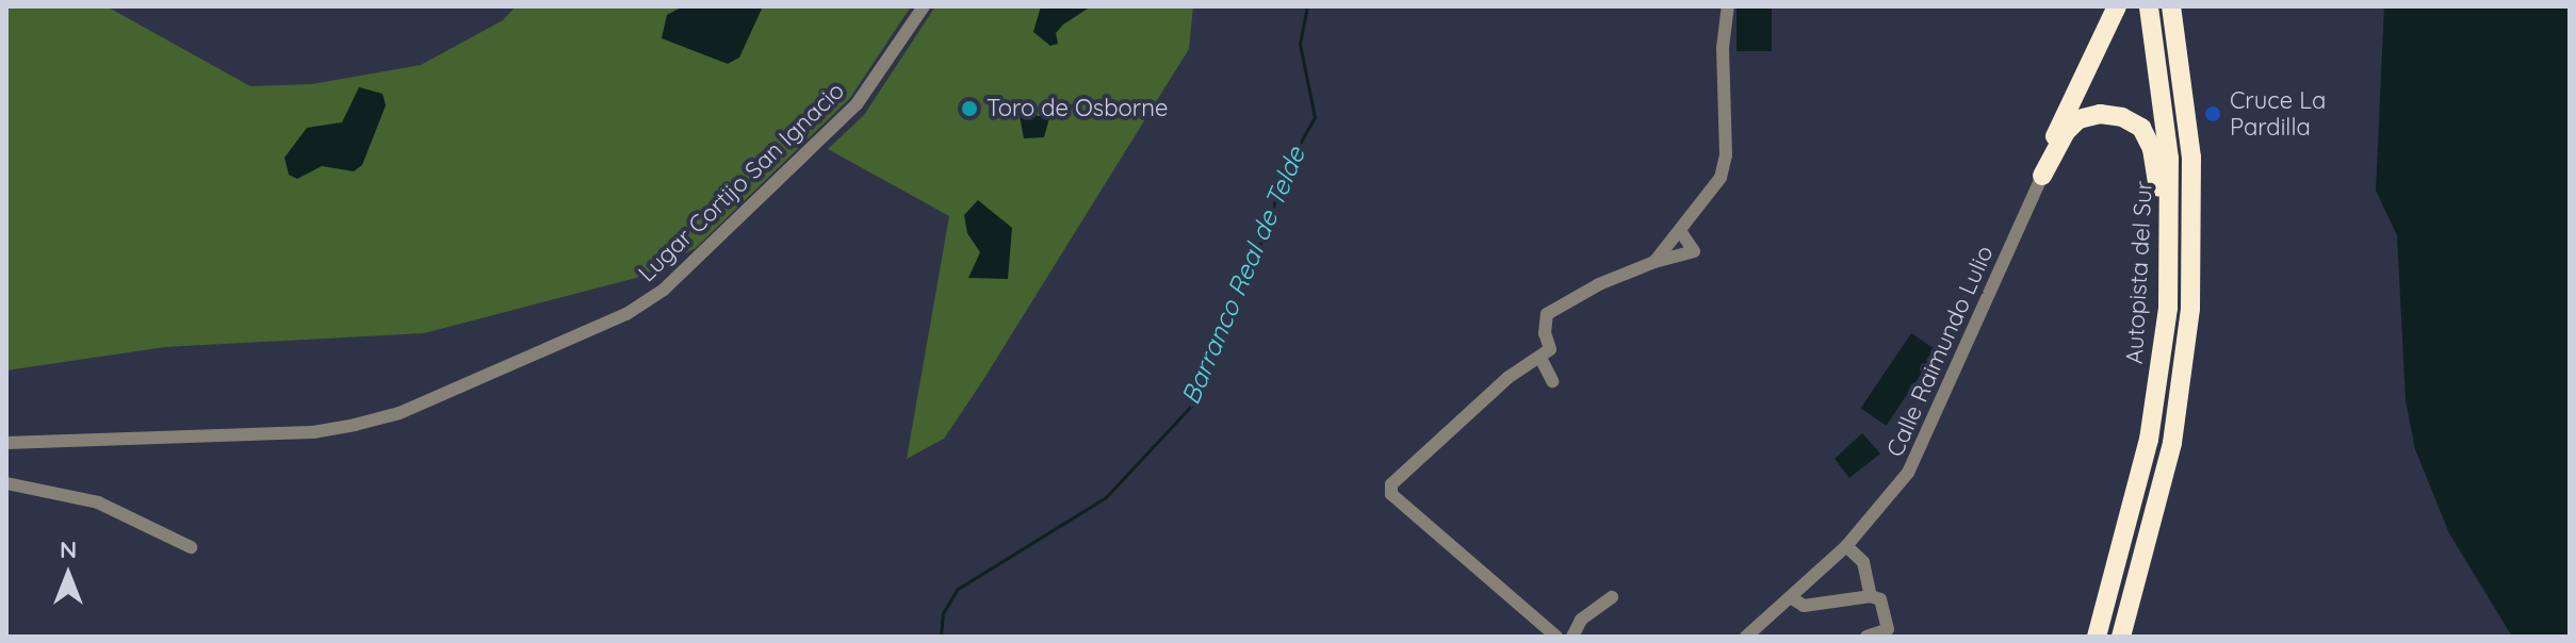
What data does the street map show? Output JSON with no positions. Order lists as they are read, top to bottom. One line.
{"streets":{"highway":["Autopista del Sur"],"street":["Lugar Cortijo San Ignacio","Calle Raimundo Lulio"]},"water":["Barranco Real de Telde"],"places":["Toro de Osborne","Cruce La Pardilla"],"north":"top"}
